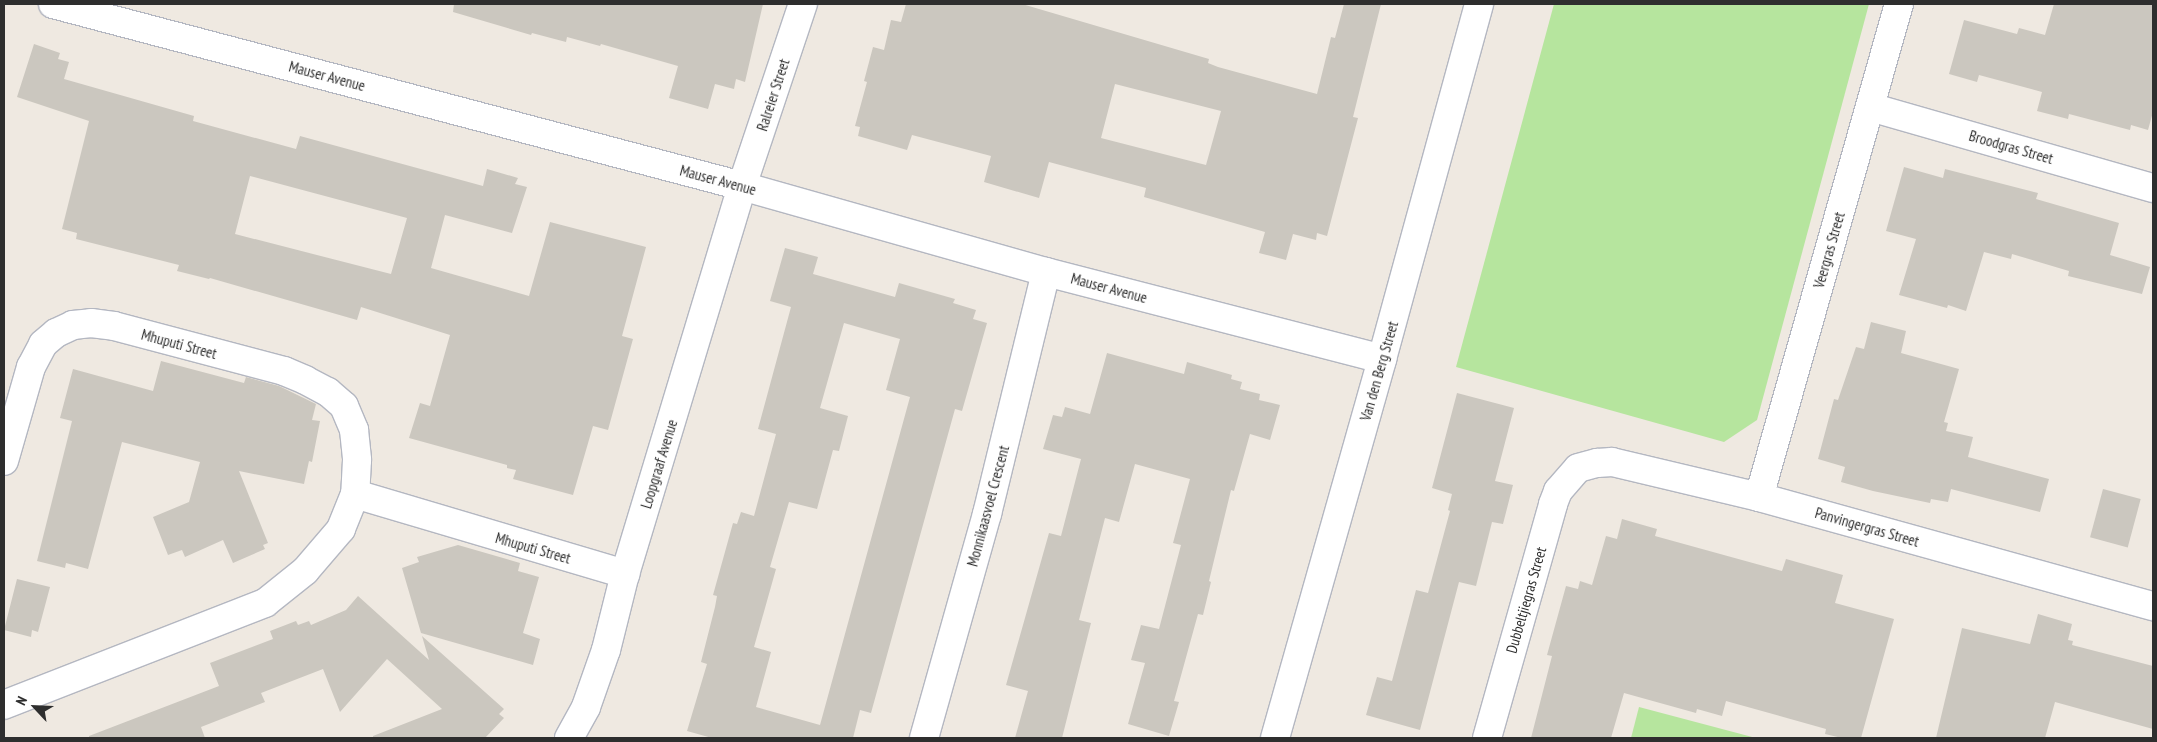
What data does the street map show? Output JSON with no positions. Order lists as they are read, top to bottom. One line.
{"streets":{"street":["Mauser Avenue","Ralreier Street","Broodgras Street","Veergras Street","Mhuputi Street","Van den Berg Street","Loopgraaf Avenue","Monnikaasvoel Crescent","Panvingergras Street","Dubbeltjiegras Street"]},"crossings":[["Mauser Avenue","Ralreier Street"],["Mauser Avenue","Van den Berg Street"],["Mauser Avenue","Loopgraaf Avenue"],["Mauser Avenue","Monnikaasvoel Crescent"],["Ralreier Street","Loopgraaf Avenue"],["Broodgras Street","Veergras Street"],["Veergras Street","Panvingergras Street"],["Mhuputi Street","Loopgraaf Avenue"],["Panvingergras Street","Dubbeltjiegras Street"]],"north":"top left"}
